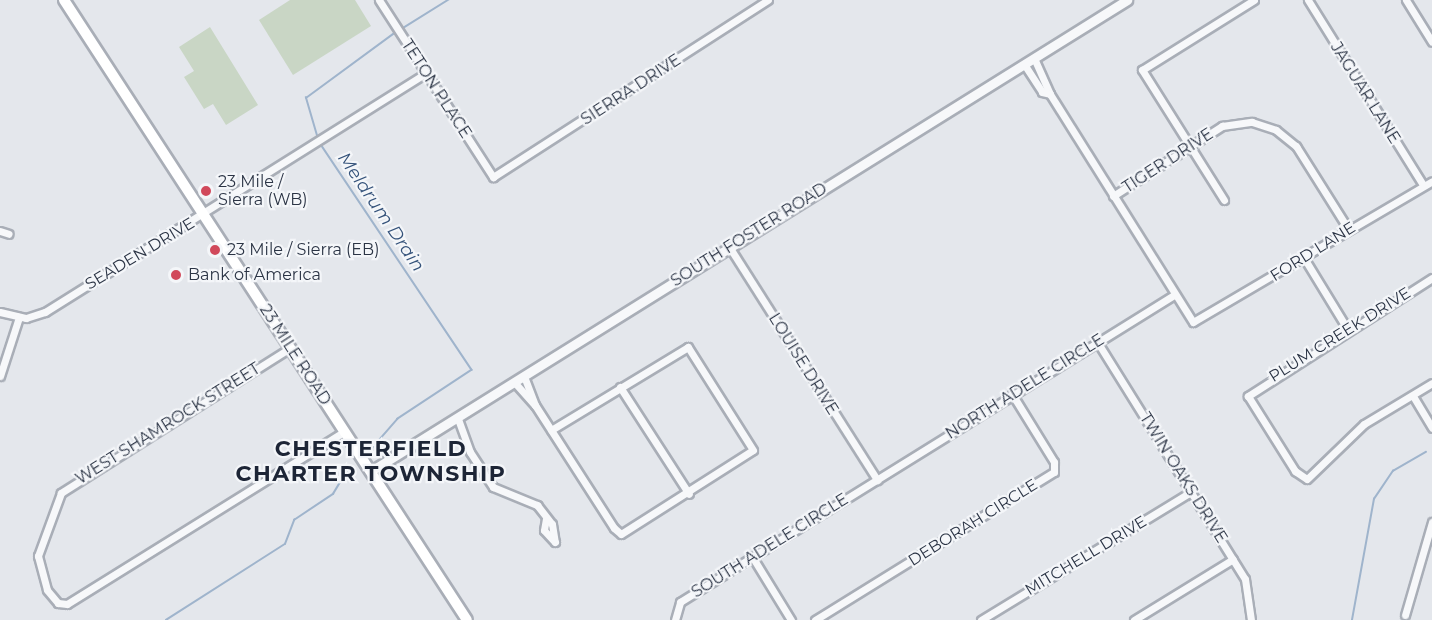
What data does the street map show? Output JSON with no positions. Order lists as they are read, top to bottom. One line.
{"streets":{"main road":["23 MILE ROAD"],"street":["TETON PLACE","SIERRA DRIVE","JAGUAR LANE","TIGER DRIVE","SOUTH FOSTER ROAD","FORD LANE","SEADEN DRIVE","PLUM CREEK DRIVE","LOUISE DRIVE","NORTH ADELE CIRCLE","WEST SHAMROCK STREET","TWIN OAKS DRIVE","DEBORAH CIRCLE","SOUTH ADELE CIRCLE","MITCHELL DRIVE"]},"crossings":[["TETON PLACE","SIERRA DRIVE"],["TETON PLACE","SEADEN DRIVE"],["JAGUAR LANE","FORD LANE"],["TIGER DRIVE","FORD LANE"],["SOUTH FOSTER ROAD","23 MILE ROAD"],["SOUTH FOSTER ROAD","LOUISE DRIVE"],["FORD LANE","NORTH ADELE CIRCLE"],["SEADEN DRIVE","23 MILE ROAD"],["23 MILE ROAD","WEST SHAMROCK STREET"],["LOUISE DRIVE","NORTH ADELE CIRCLE"],["LOUISE DRIVE","SOUTH ADELE CIRCLE"],["NORTH ADELE CIRCLE","TWIN OAKS DRIVE"],["NORTH ADELE CIRCLE","DEBORAH CIRCLE"],["NORTH ADELE CIRCLE","SOUTH ADELE CIRCLE"],["TWIN OAKS DRIVE","MITCHELL DRIVE"]],"districts":["CHESTERFIELD CHARTER TOWNSHIP"],"water":["Meldrum Drain"],"places":["23 Mile / Sierra (WB)","23 Mile / Sierra (EB)","Bank of America"]}
